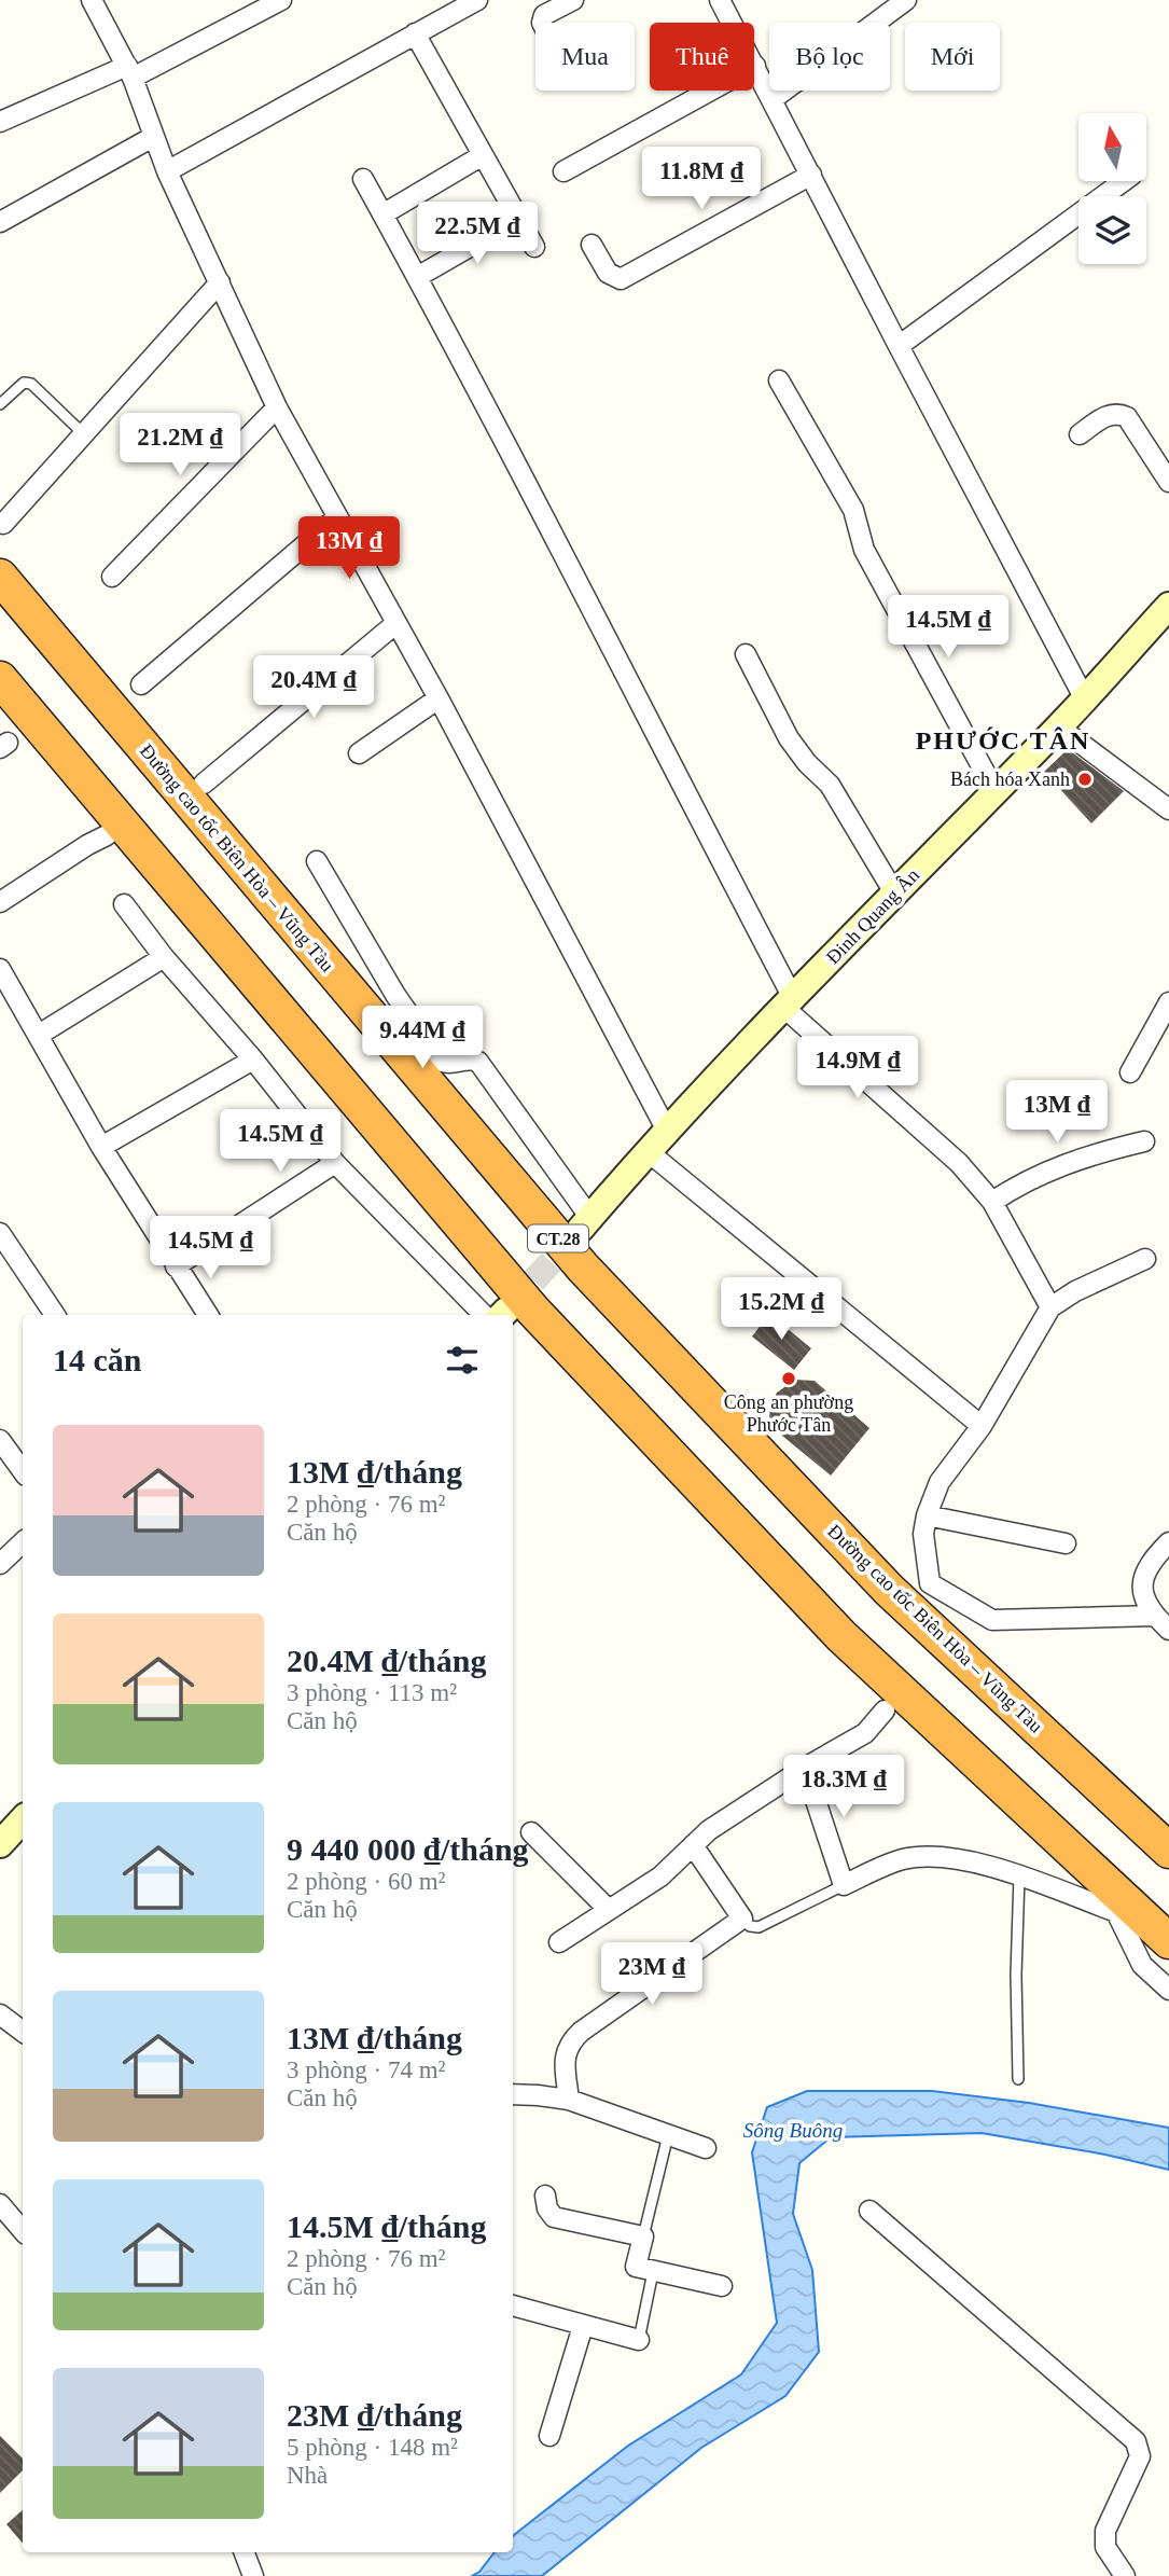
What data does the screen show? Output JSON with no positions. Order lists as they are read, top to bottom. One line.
{"streets":{"highway":["Đường cao tốc Biên Hòa – Vũng Tàu","CT.28"],"street":["Đinh Quang Ân"]},"districts":["PHƯỚC TÂN"],"water":["Sông Buông"],"places":["Bách hóa Xanh","Công an phường Phước Tân"],"north":"top","page":{"chip":["Mua","Thuê","Bộ lọc","Mới"],"price":["11.8M ₫","22.5M ₫","21.2M ₫","13M ₫","14.5M ₫","20.4M ₫","9.44M ₫","14.9M ₫","13M ₫","14.5M ₫","14.5M ₫","15.2M ₫","18.3M ₫","23M ₫"],"heading":"14 căn","list":[{"name":"13M ₫/tháng","note":"2 phòng · 76 m² · Căn hộ"},{"name":"20.4M ₫/tháng","note":"3 phòng · 113 m² · Căn hộ"},{"name":"9 440 000 ₫/tháng","note":"2 phòng · 60 m² · Căn hộ"},{"name":"13M ₫/tháng","note":"3 phòng · 74 m² · Căn hộ"},{"name":"14.5M ₫/tháng","note":"2 phòng · 76 m² · Căn hộ"},{"name":"23M ₫/tháng","note":"5 phòng · 148 m² · Nhà"}]}}
